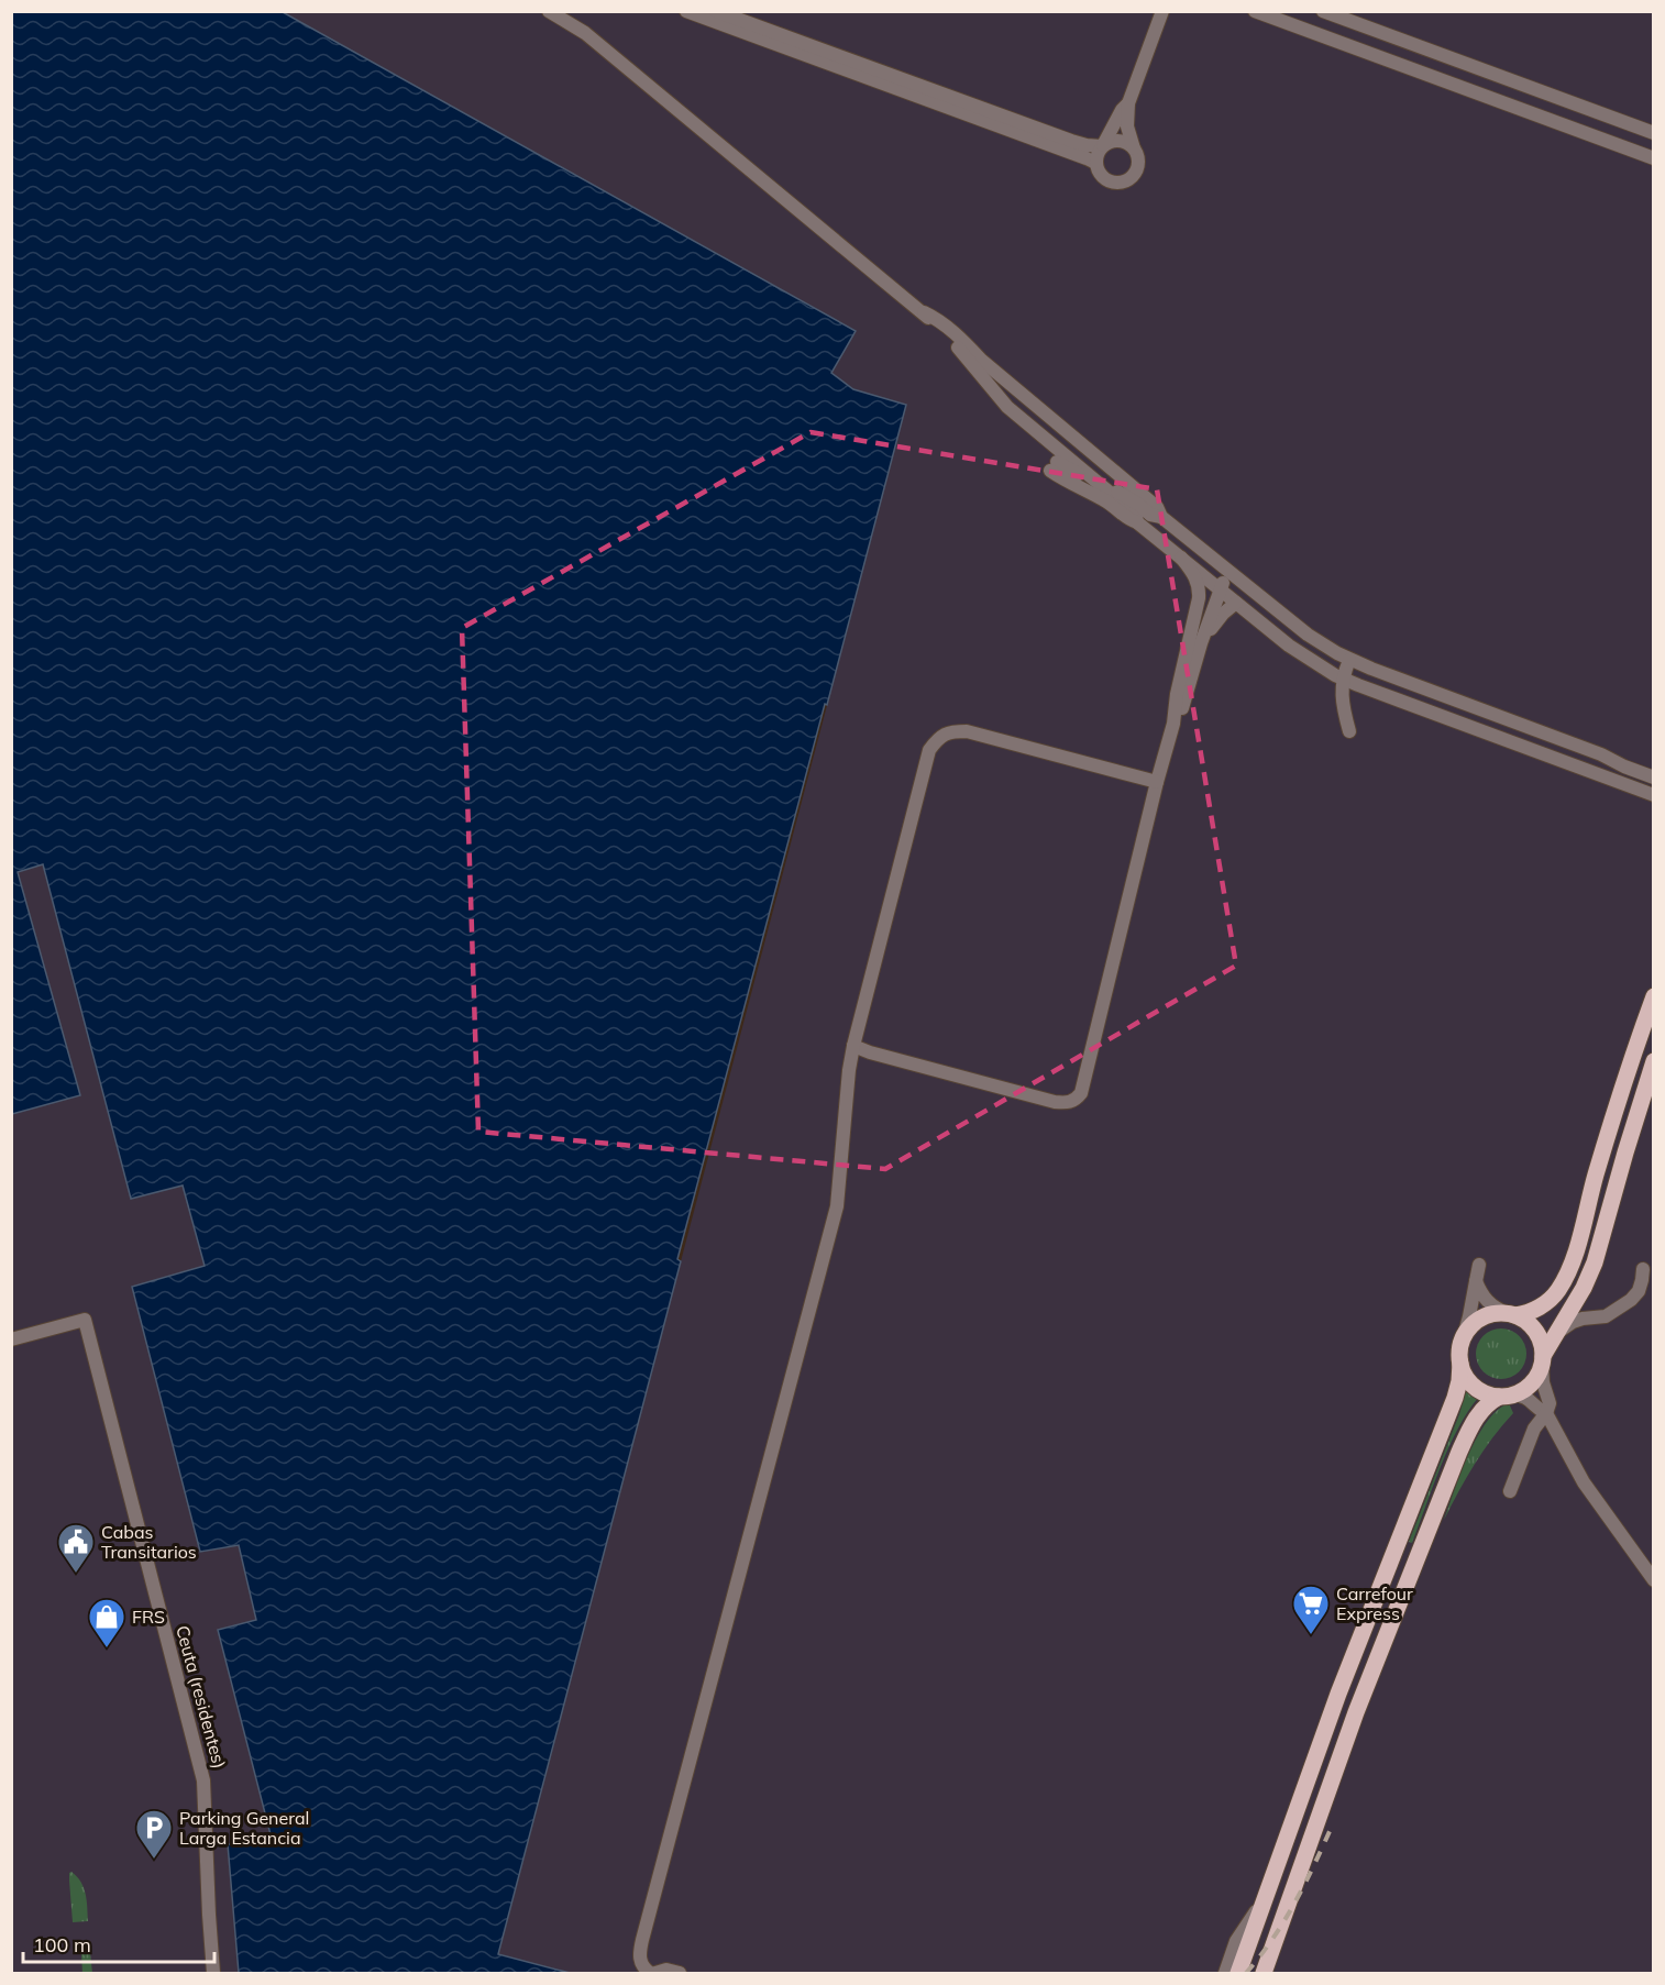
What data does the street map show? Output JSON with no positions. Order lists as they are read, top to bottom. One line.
{"streets":{"street":["Ceuta (residentes)"]},"places":{"public building":["Cabas Transitarios"],"supermarket":["Carrefour Express"],"shop":["FRS"],"parking":["Parking General Larga Estancia"]},"scale_bar":"100 m"}
